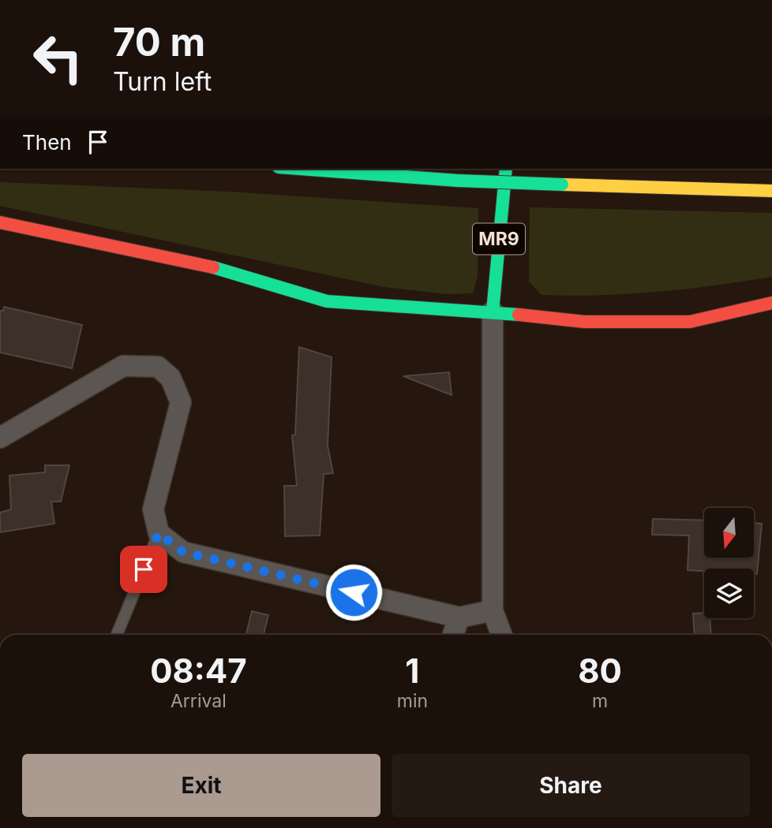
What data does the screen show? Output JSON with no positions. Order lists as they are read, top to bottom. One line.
{"streets":{"main road":["MR9"]},"north":"bottom","page":{"turn":["70 m","Turn left"],"then":"Then","eta":["08:47","Arrival","1","min","80","m"],"buttons":["Exit","Share"]}}
